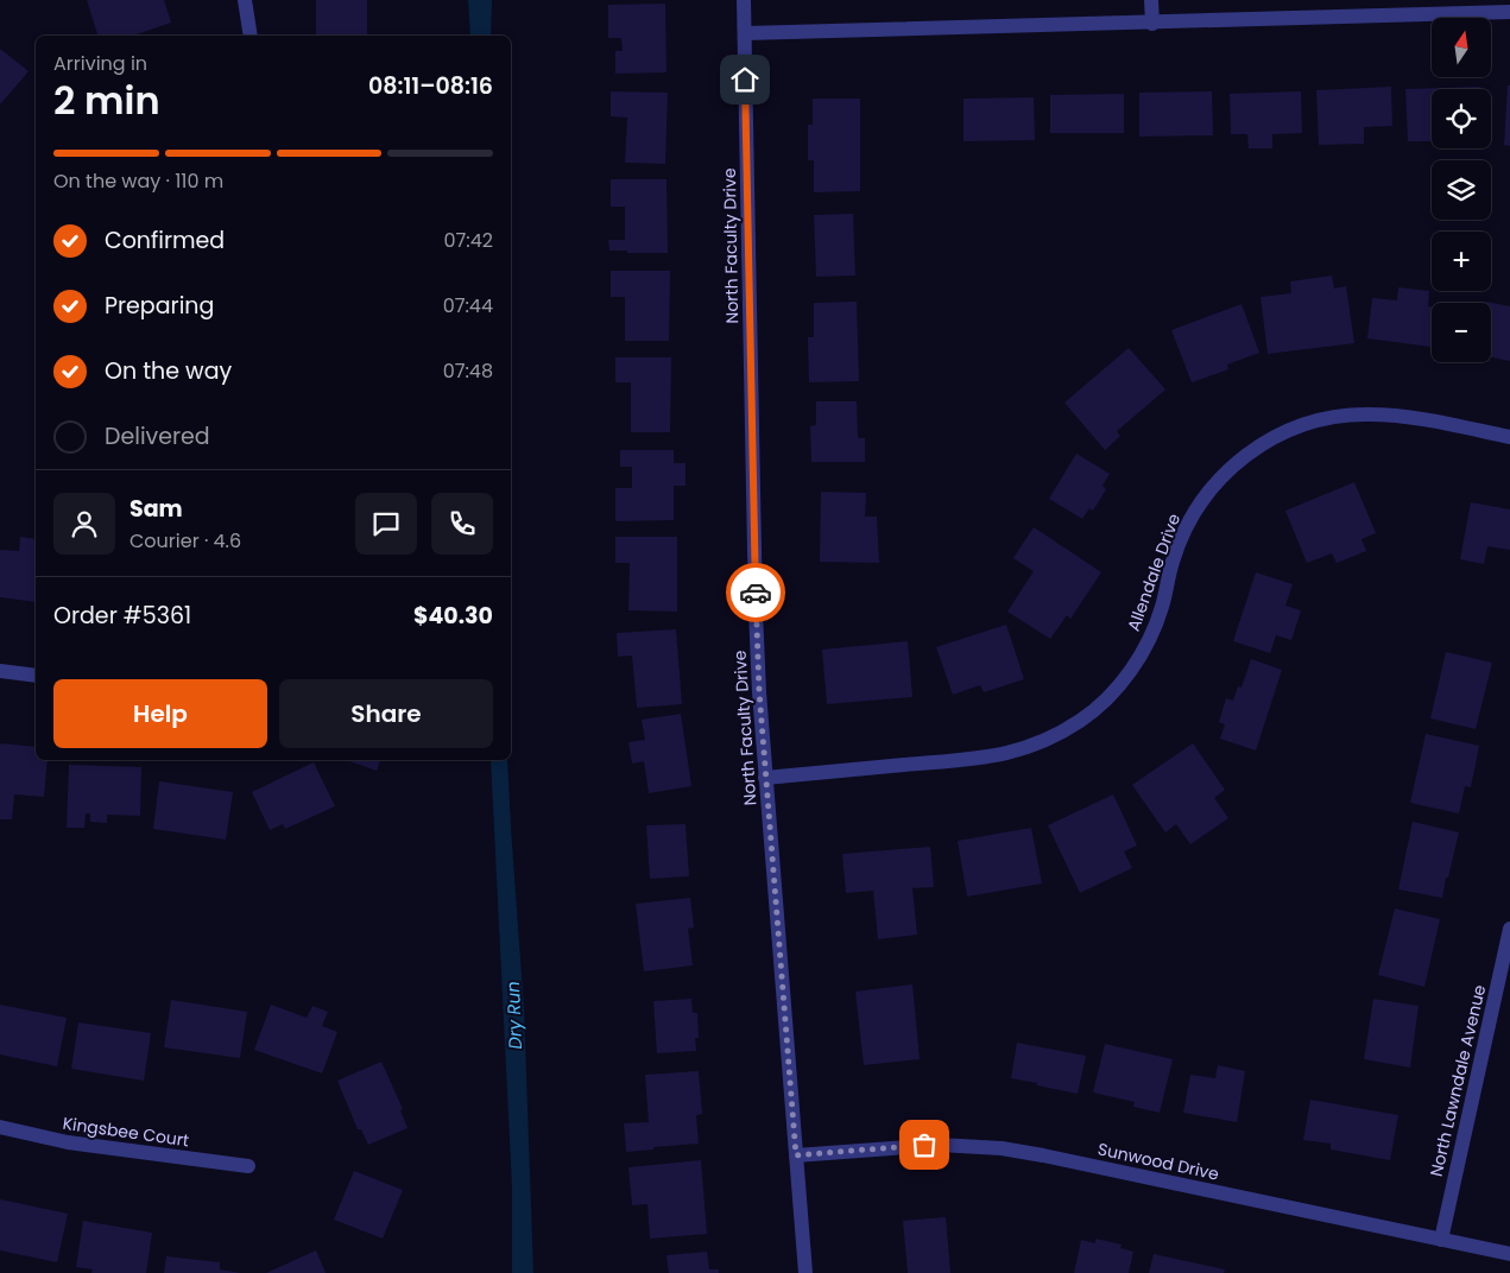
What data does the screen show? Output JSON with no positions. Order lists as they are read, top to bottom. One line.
{"streets":{"street":["North Faculty Drive","Allendale Drive","North Lawndale Avenue","Kingsbee Court","Sunwood Drive"]},"crossings":[["North Faculty Drive","Allendale Drive"],["North Faculty Drive","Sunwood Drive"],["North Lawndale Avenue","Sunwood Drive"]],"water":["Dry Run"],"north":"top","page":{"map_buttons":["+","−"],"heading":["2 min","Arriving in","08:11–08:16"],"panel":["Sam","Courier · 4.6","Order #5361","$40.30"],"bar":"On the way · 110 m","list":[["Confirmed","07:42"],["Preparing","07:44"],["On the way","07:48"],"Delivered"],"buttons":["Help","Share"]}}
